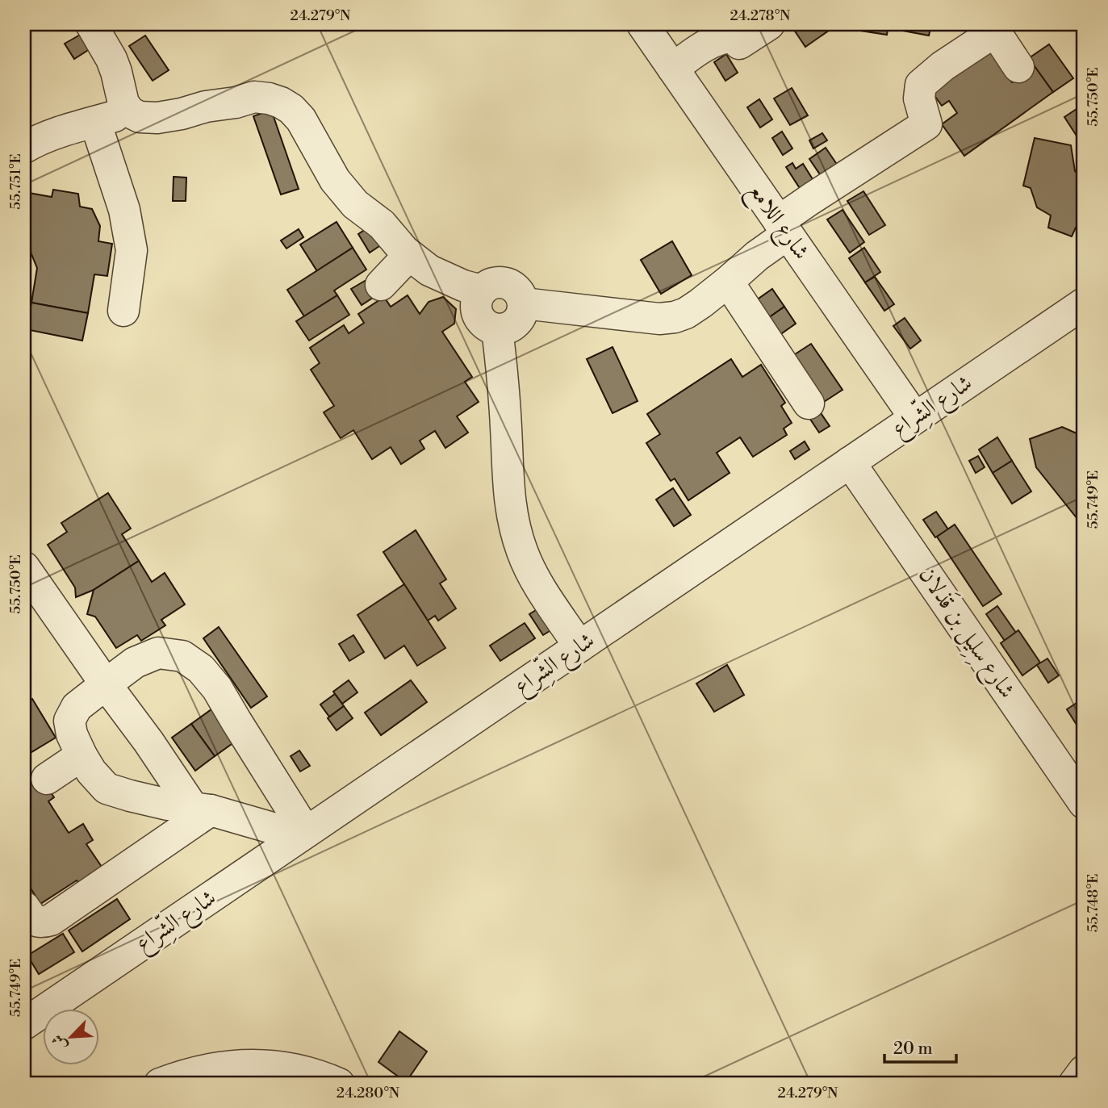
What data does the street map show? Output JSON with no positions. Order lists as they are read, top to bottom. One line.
{"streets":{"street":["شارع اللامع","شارع الشِّراع","شارع سِلِيل بن قَذلان"]},"crossings":[["شارع اللامع","شارع الشِّراع"],["شارع الشِّراع","شارع سِلِيل بن قَذلان"]],"scale_bar":"20 m","north":"bottom left","coordinates":["24.279°N","24.278°N","55.750°E","55.751°E","55.749°E","55.748°E","24.280°N"]}
